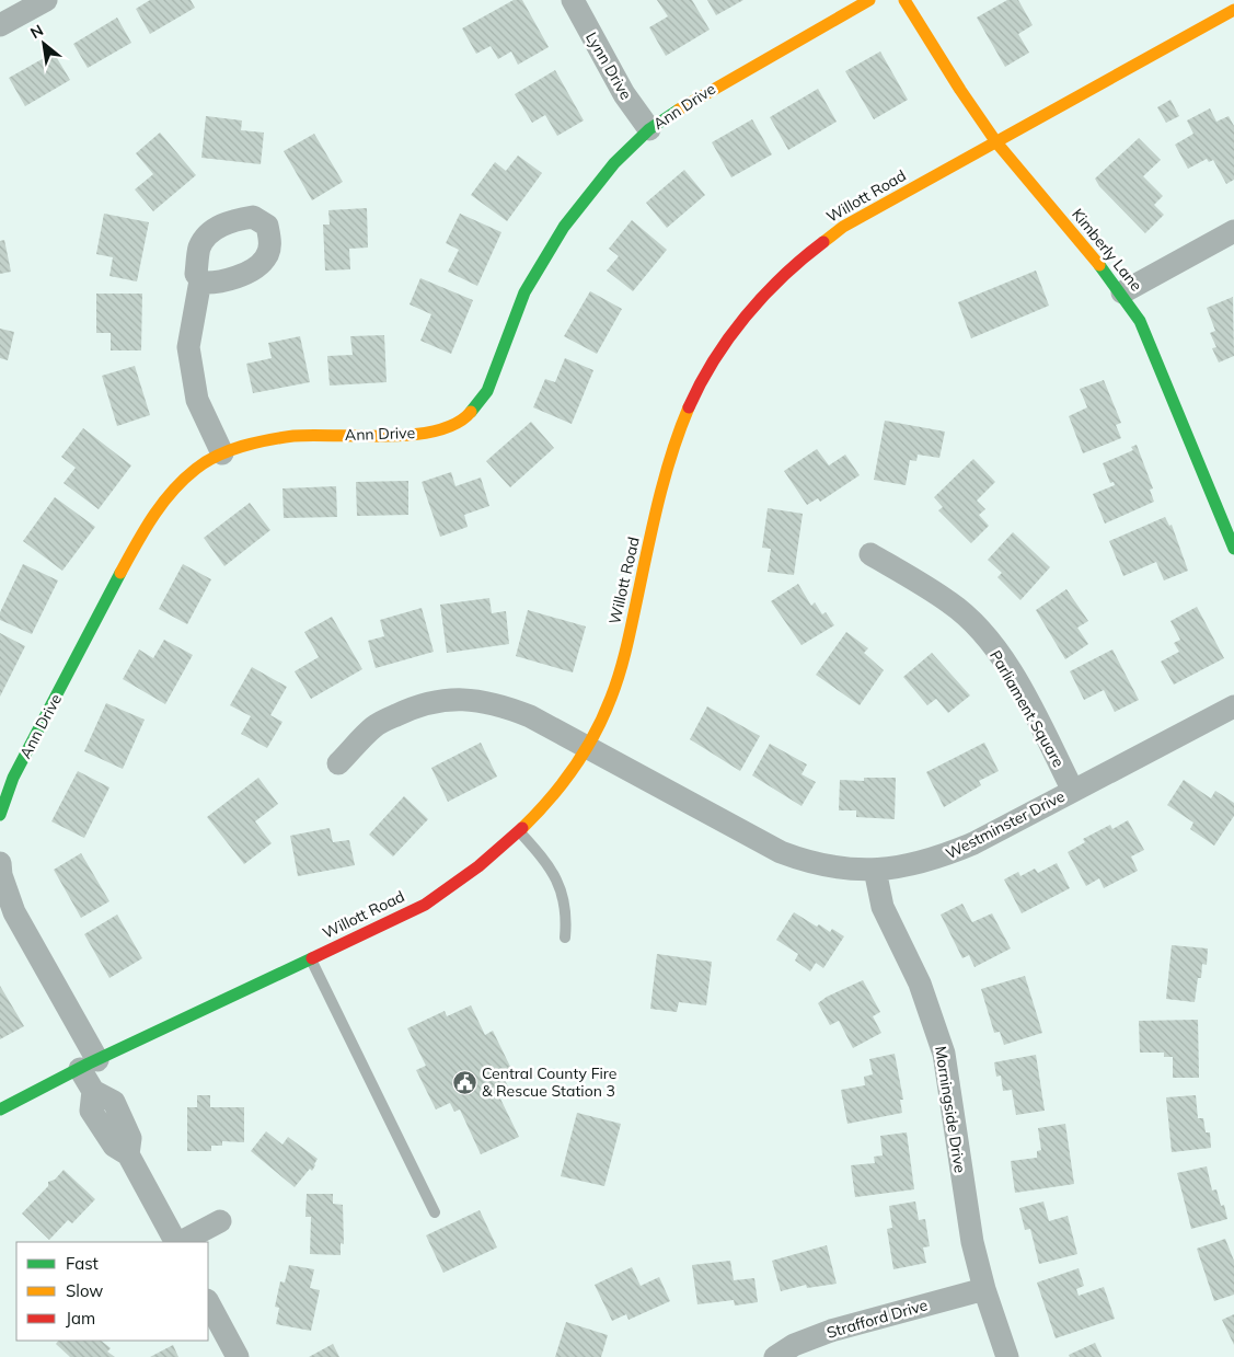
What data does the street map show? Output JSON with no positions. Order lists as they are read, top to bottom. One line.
{"streets":{"street":["Lynn Drive","Ann Drive","Willott Road","Kimberly Lane","Parliament Square","Westminster Drive","Morningside Drive","Strafford Drive"]},"crossings":[["Lynn Drive","Ann Drive"],["Willott Road","Kimberly Lane"],["Willott Road","Westminster Drive"],["Parliament Square","Westminster Drive"],["Westminster Drive","Morningside Drive"],["Morningside Drive","Strafford Drive"]],"places":{"public building":["Central County Fire & Rescue Station 3"]},"legend":["Fast","Slow","Jam"],"north":"top left"}
